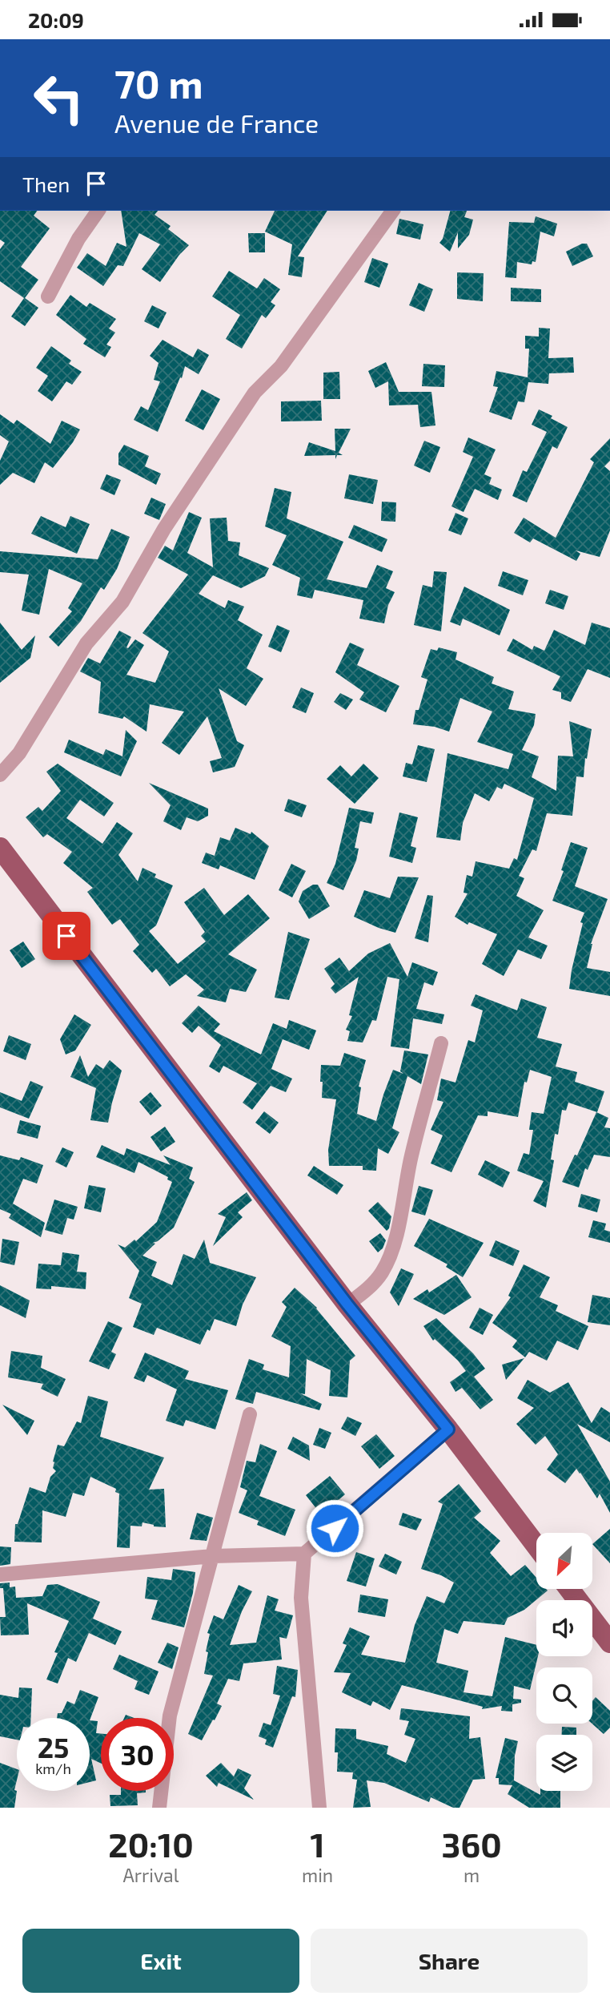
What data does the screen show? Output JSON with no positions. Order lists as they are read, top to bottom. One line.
{"north":"bottom left","page":{"status":"20:09","turn":["70 m","Avenue de France"],"then":"Then","speed":"25 km/h","limit":"30","eta":["20:10","Arrival","1","min","360","m"],"buttons":["Exit","Share"]}}
